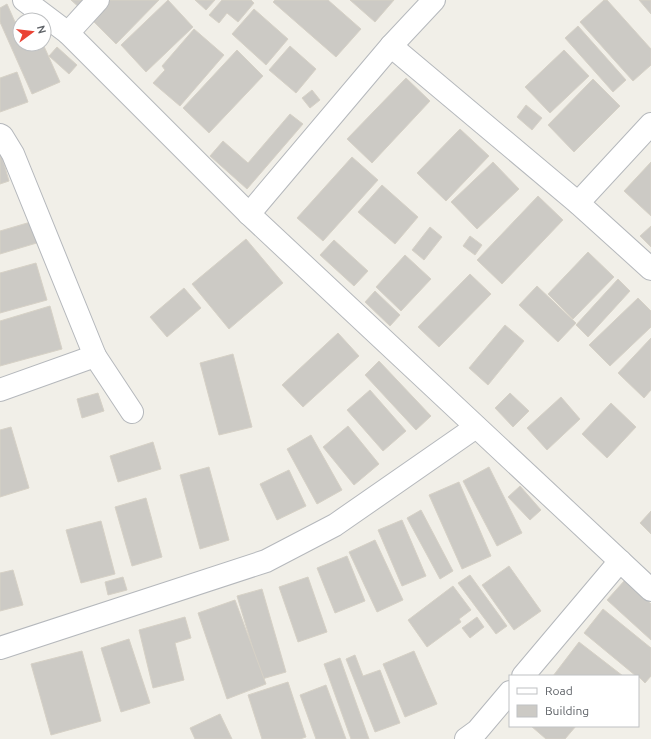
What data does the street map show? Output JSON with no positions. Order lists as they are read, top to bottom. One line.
{"legend":["Road","Building"],"north":"right"}
